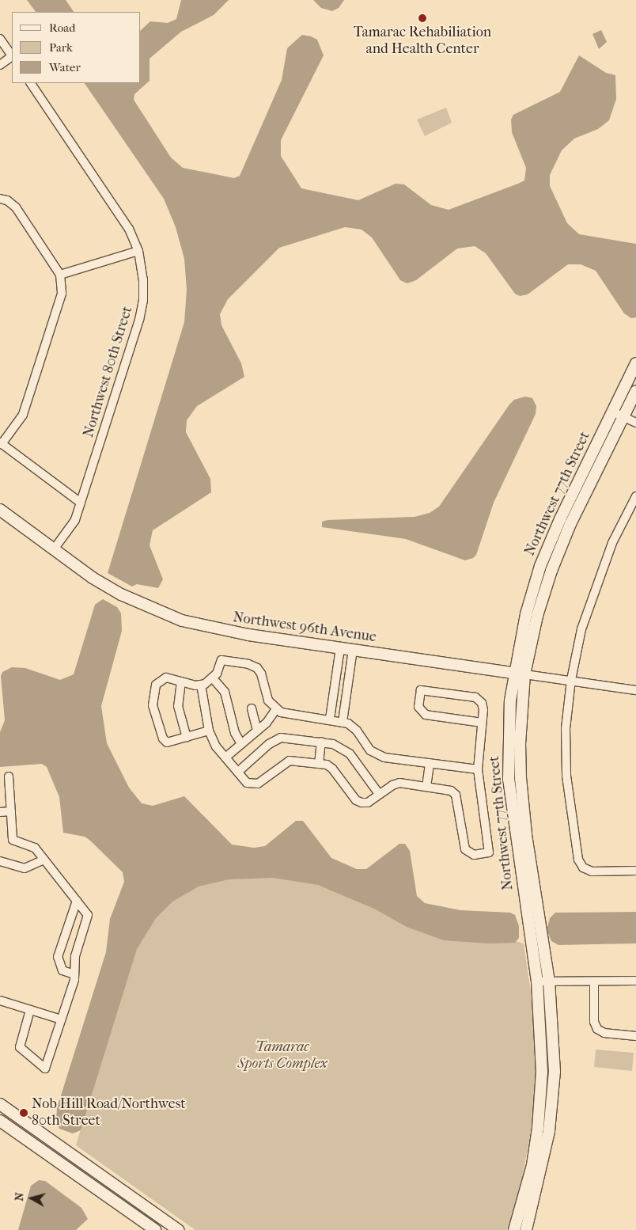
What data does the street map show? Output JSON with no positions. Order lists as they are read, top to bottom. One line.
{"streets":{"street":["Northwest 80th Street","Northwest 77th Street","Northwest 96th Avenue"]},"crossings":[["Northwest 80th Street","Northwest 96th Avenue"],["Northwest 77th Street","Northwest 96th Avenue"]],"parks":["Tamarac Sports Complex"],"places":["Tamarac Rehabiliation and Health Center","Nob Hill Road/Northwest 80th Street"],"legend":["Road","Park","Water"],"north":"left"}
